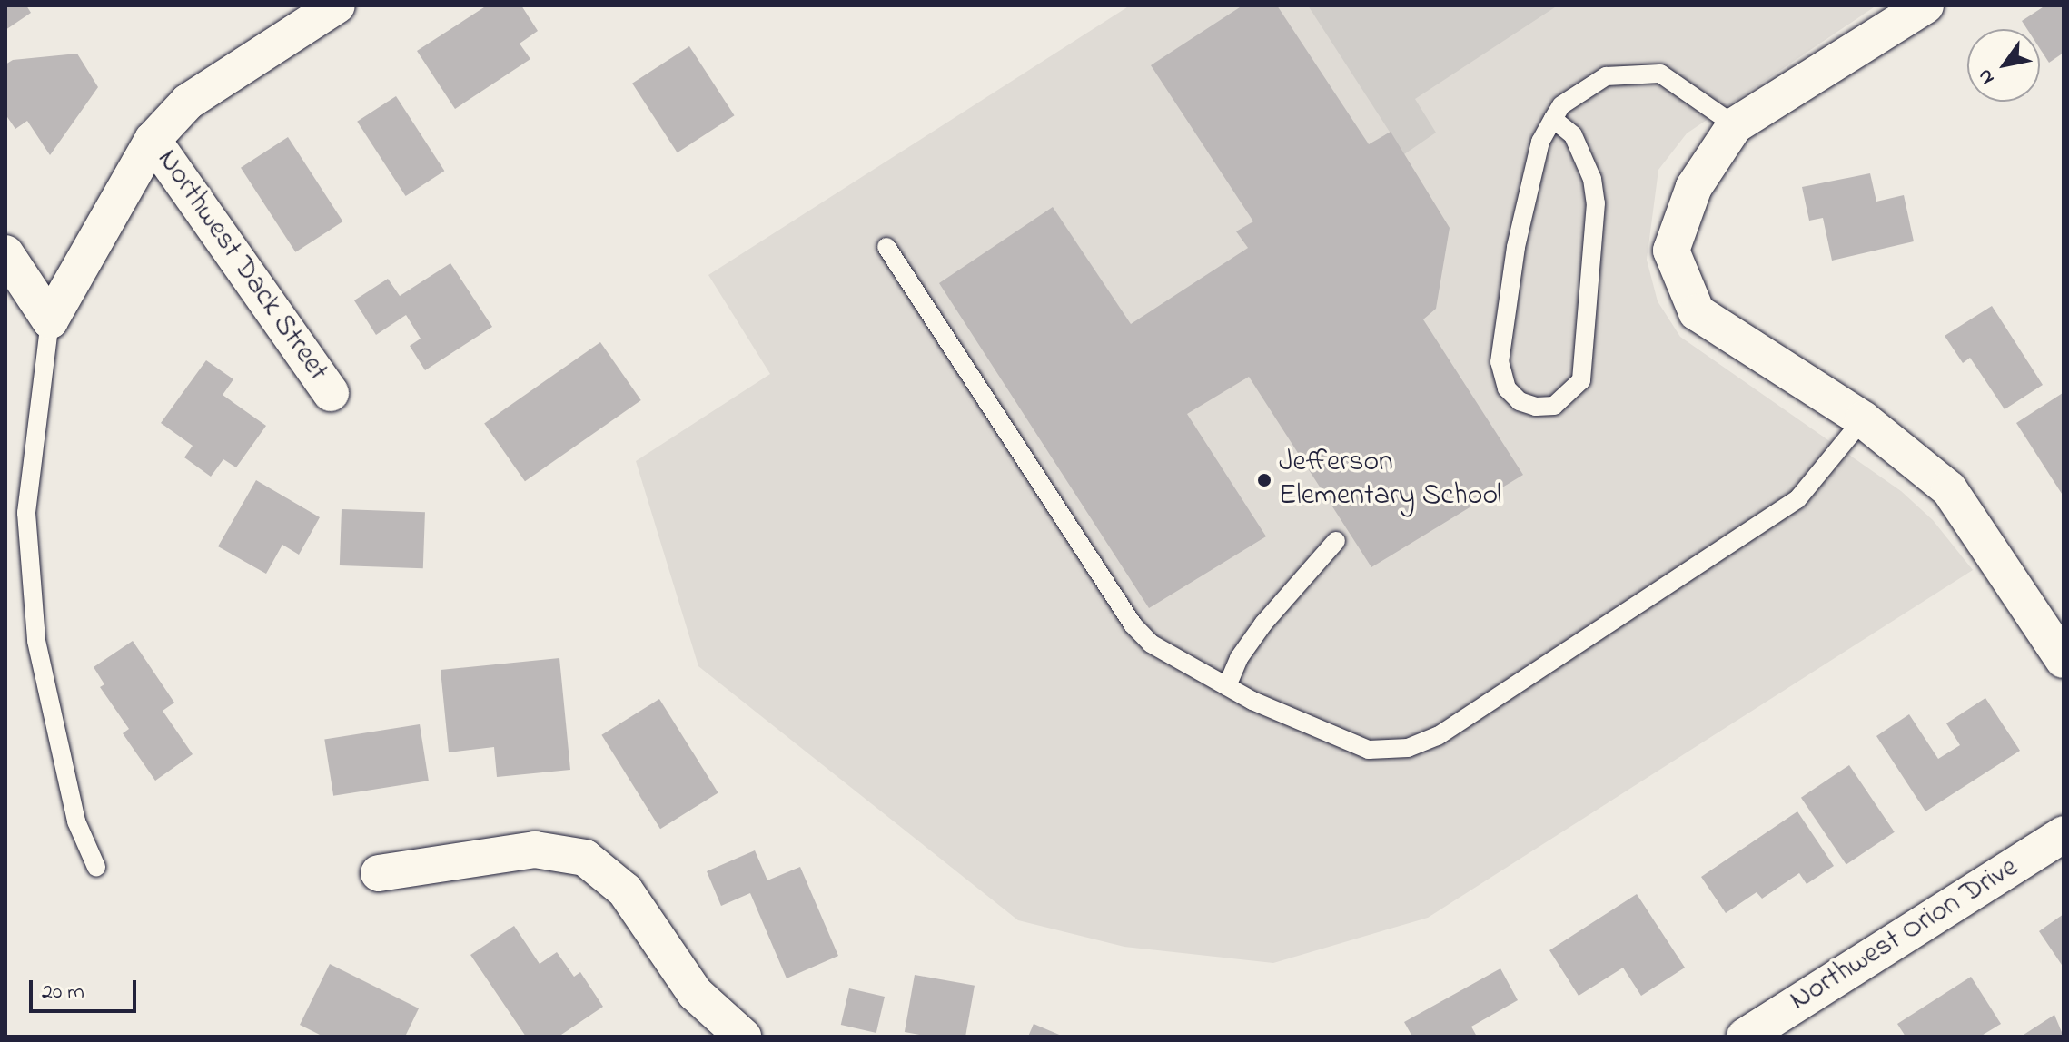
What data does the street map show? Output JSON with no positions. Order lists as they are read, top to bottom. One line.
{"streets":{"street":["Northwest Dack Street","Northwest Orion Drive"]},"places":["Jefferson Elementary School"],"scale_bar":"20 m","north":"bottom left"}
